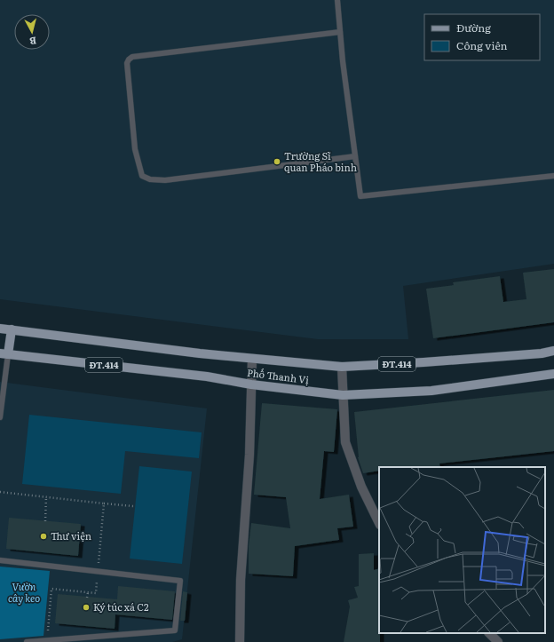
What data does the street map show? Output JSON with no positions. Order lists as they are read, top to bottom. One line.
{"streets":{"main road":["ĐT.414","Phố Thanh Vị"]},"parks":["Vườn cây keo"],"places":["Trường Sĩ quan Pháo binh","Thư viện","Ký túc xá C2"],"legend":["Đường","Công viên"],"north":"bottom"}
